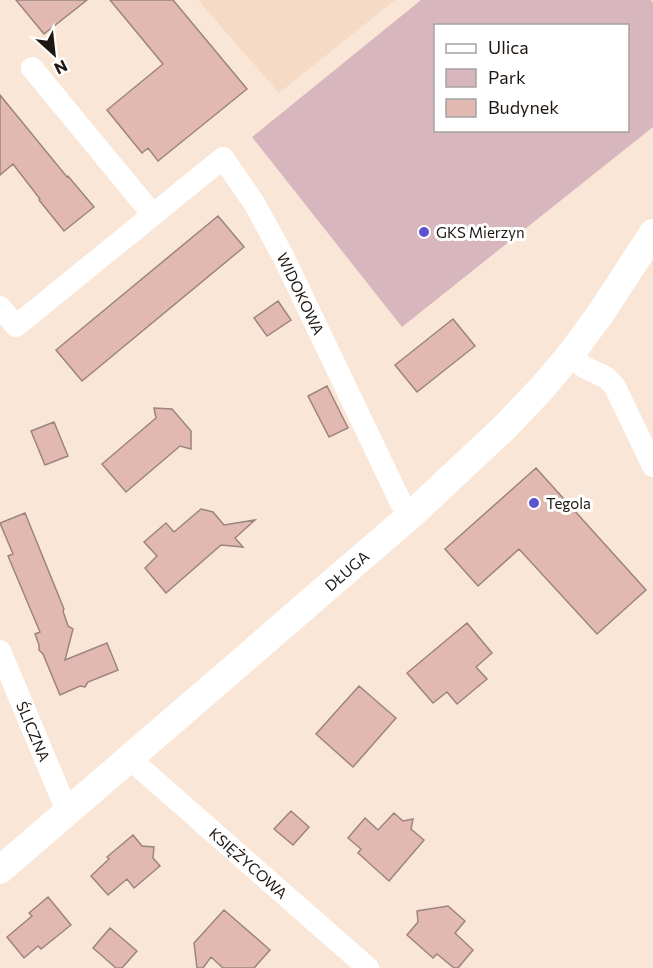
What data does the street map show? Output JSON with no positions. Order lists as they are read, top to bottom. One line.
{"streets":{"street":["WIDOKOWA","DŁUGA","ŚLICZNA","KSIĘŻYCOWA"]},"crossings":[["WIDOKOWA","DŁUGA"],["DŁUGA","ŚLICZNA"],["DŁUGA","KSIĘŻYCOWA"]],"places":["GKS Mierzyn","Tegola"],"legend":["Ulica","Park","Budynek"],"north":"bottom right"}
